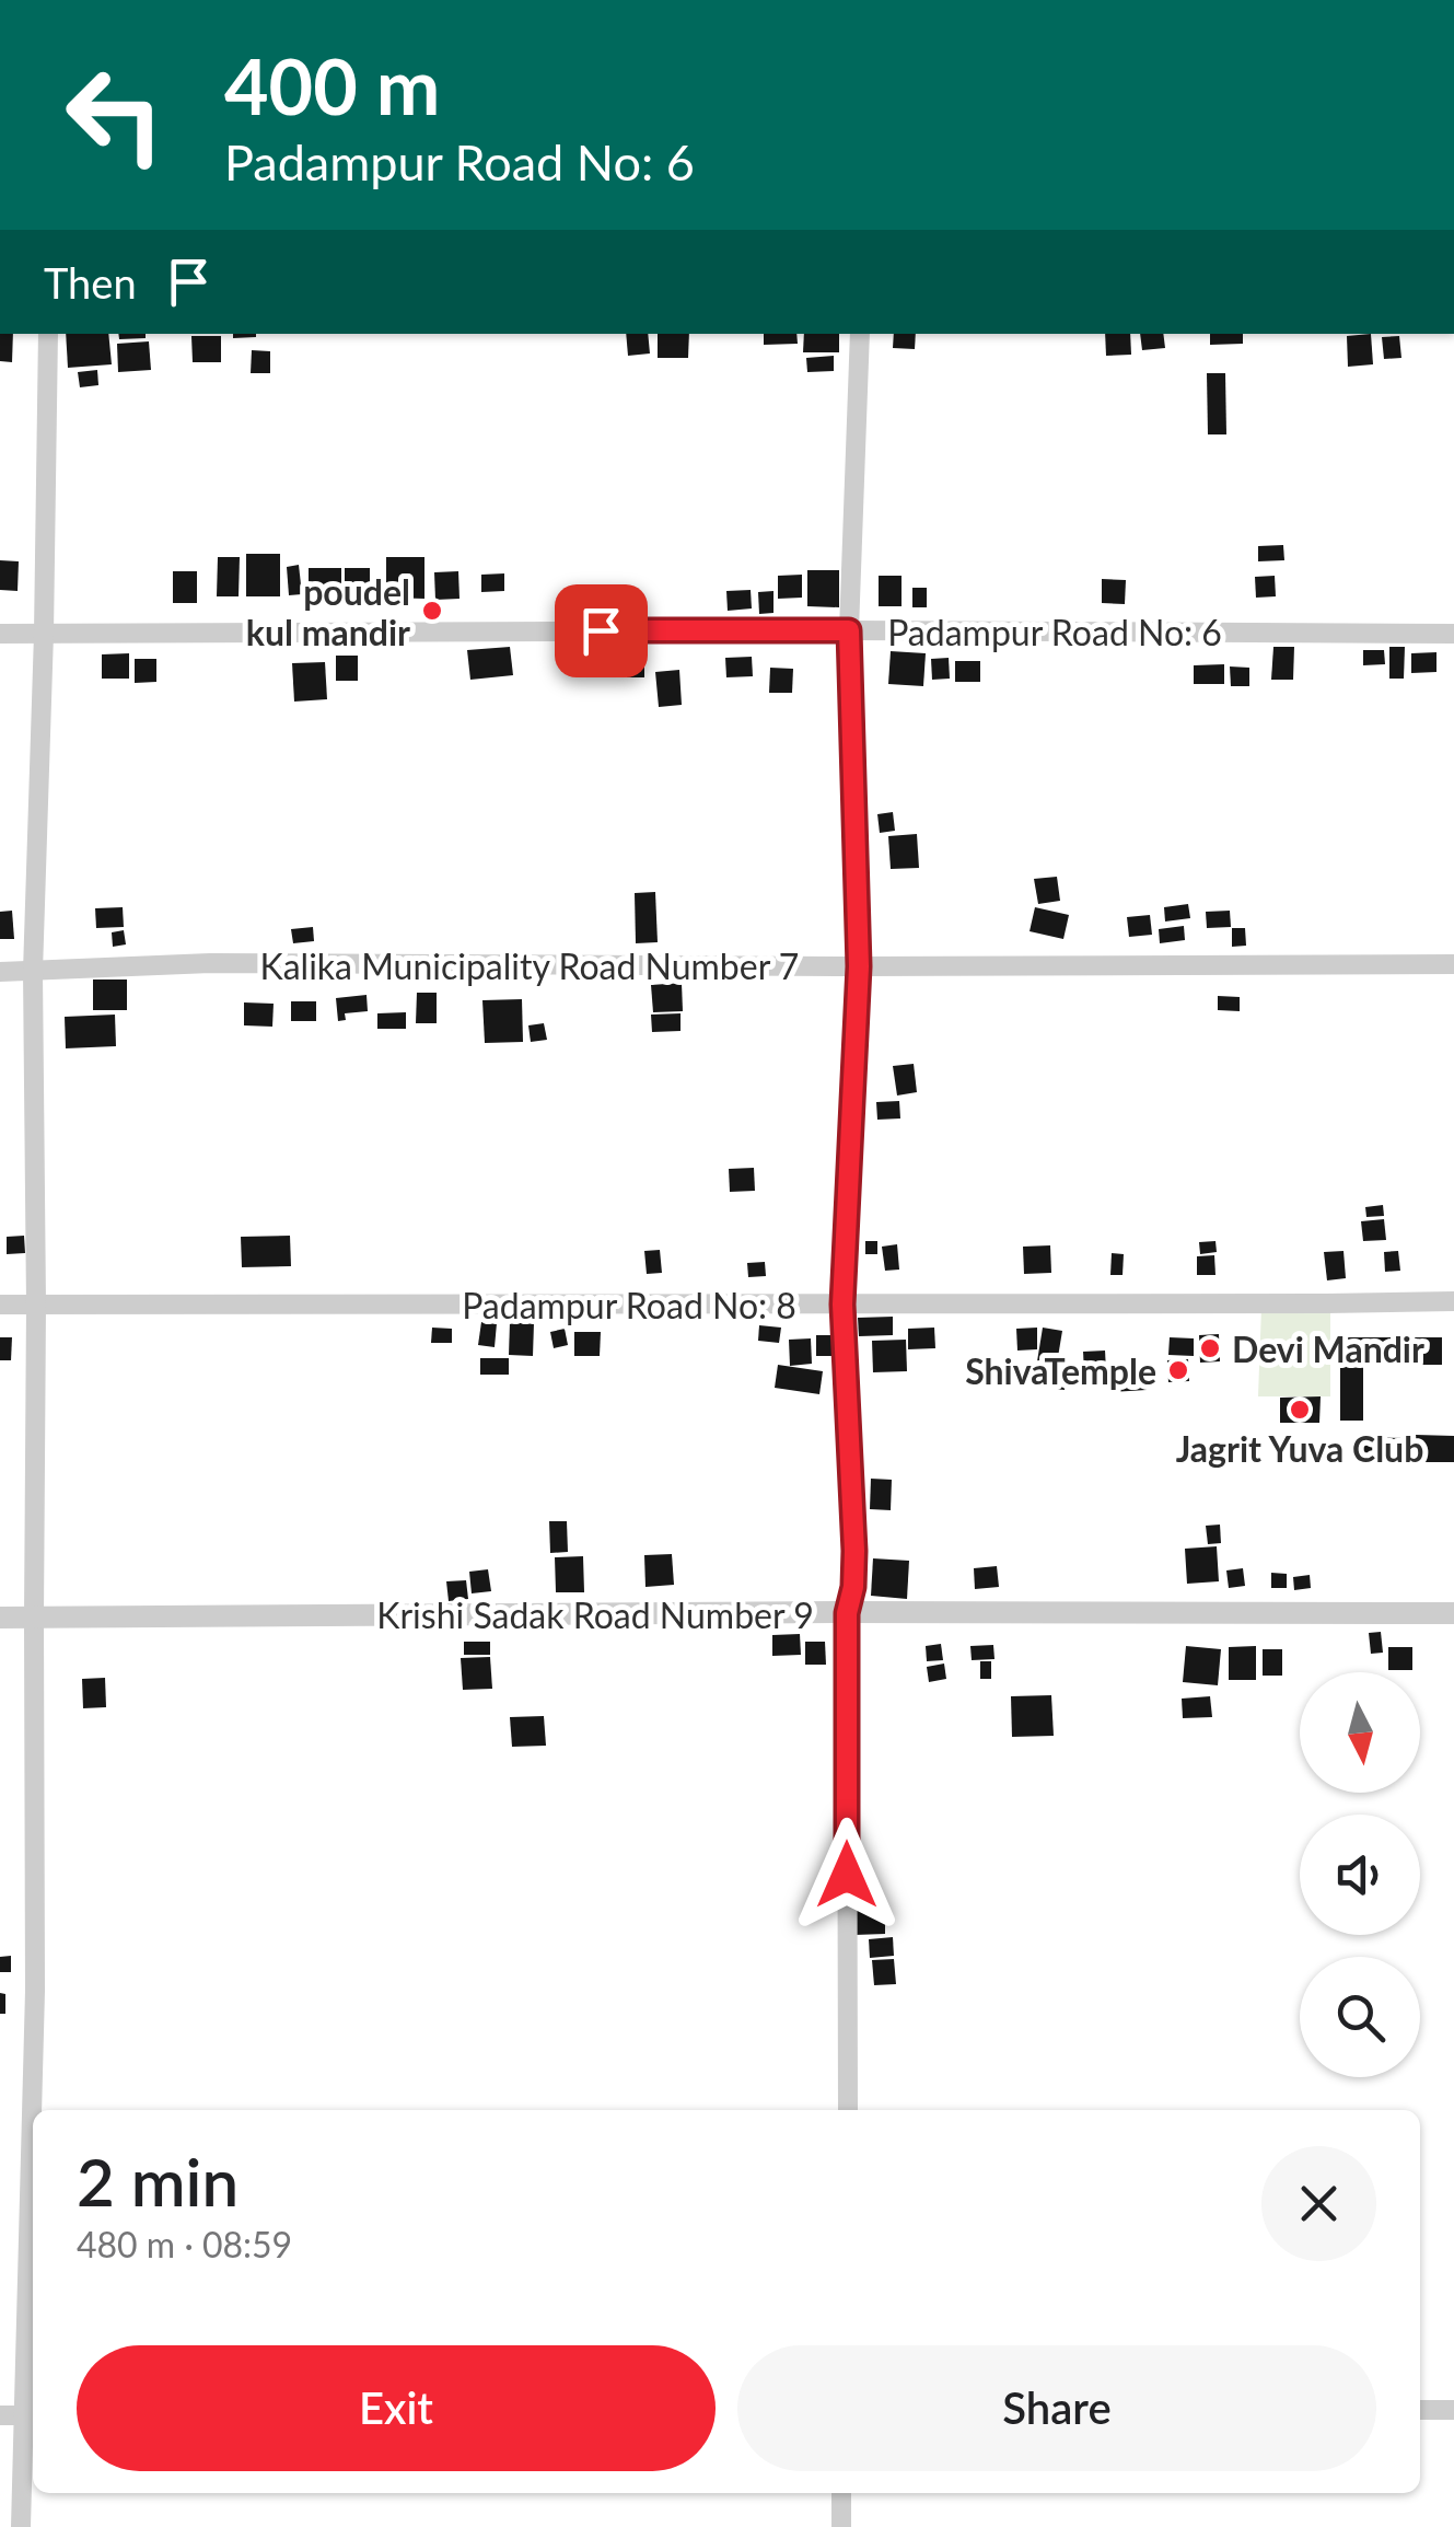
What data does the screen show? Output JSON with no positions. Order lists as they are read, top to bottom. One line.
{"streets":{"street":["Padampur Road No: 6","Kalika Municipality Road Number 7","Padampur Road No: 8","Krishi Sadak Road Number 9"]},"places":["poudel kul mandir","Devi Mandir","ShivaTemple","Jagrit Yuva Club"],"north":"bottom","page":{"turn":["400 m","Padampur Road No: 6"],"then":"Then","heading":["2 min","480 m · 08:59"],"buttons":["Exit","Share"]}}
